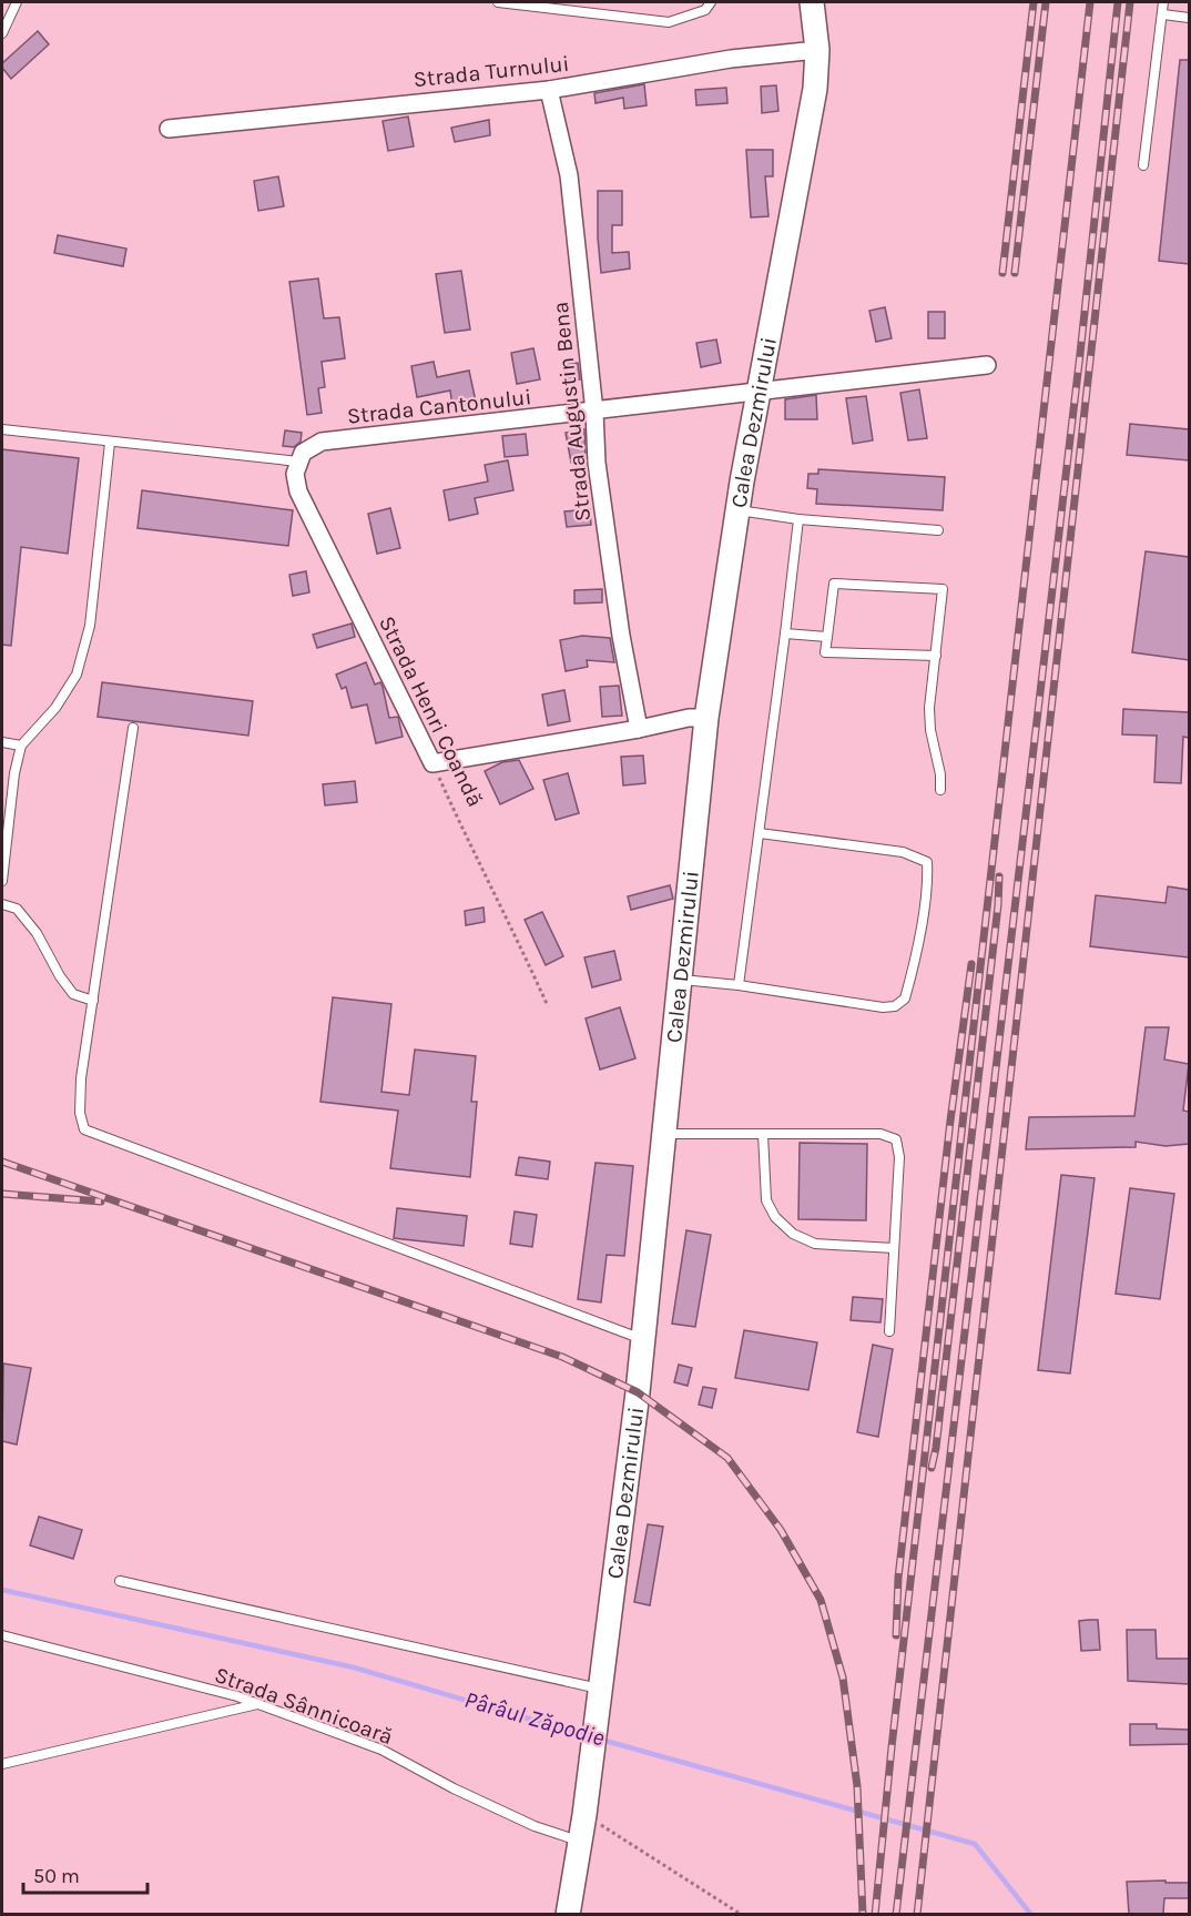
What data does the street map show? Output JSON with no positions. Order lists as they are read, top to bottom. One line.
{"streets":{"main road":["Calea Dezmirului"],"street":["Strada Turnului","Strada Cantonului","Strada Augustin Bena","Strada Henri Coandă"],"lane":["Strada Sânnicoară"]},"crossings":[["Strada Turnului","Strada Augustin Bena"],["Strada Turnului","Calea Dezmirului"],["Strada Cantonului","Strada Augustin Bena"],["Strada Cantonului","Calea Dezmirului"],["Strada Cantonului","Strada Henri Coandă"],["Calea Dezmirului","Strada Sânnicoară"]],"water":["Pârâul Zăpodie"],"scale_bar":"50 m"}
